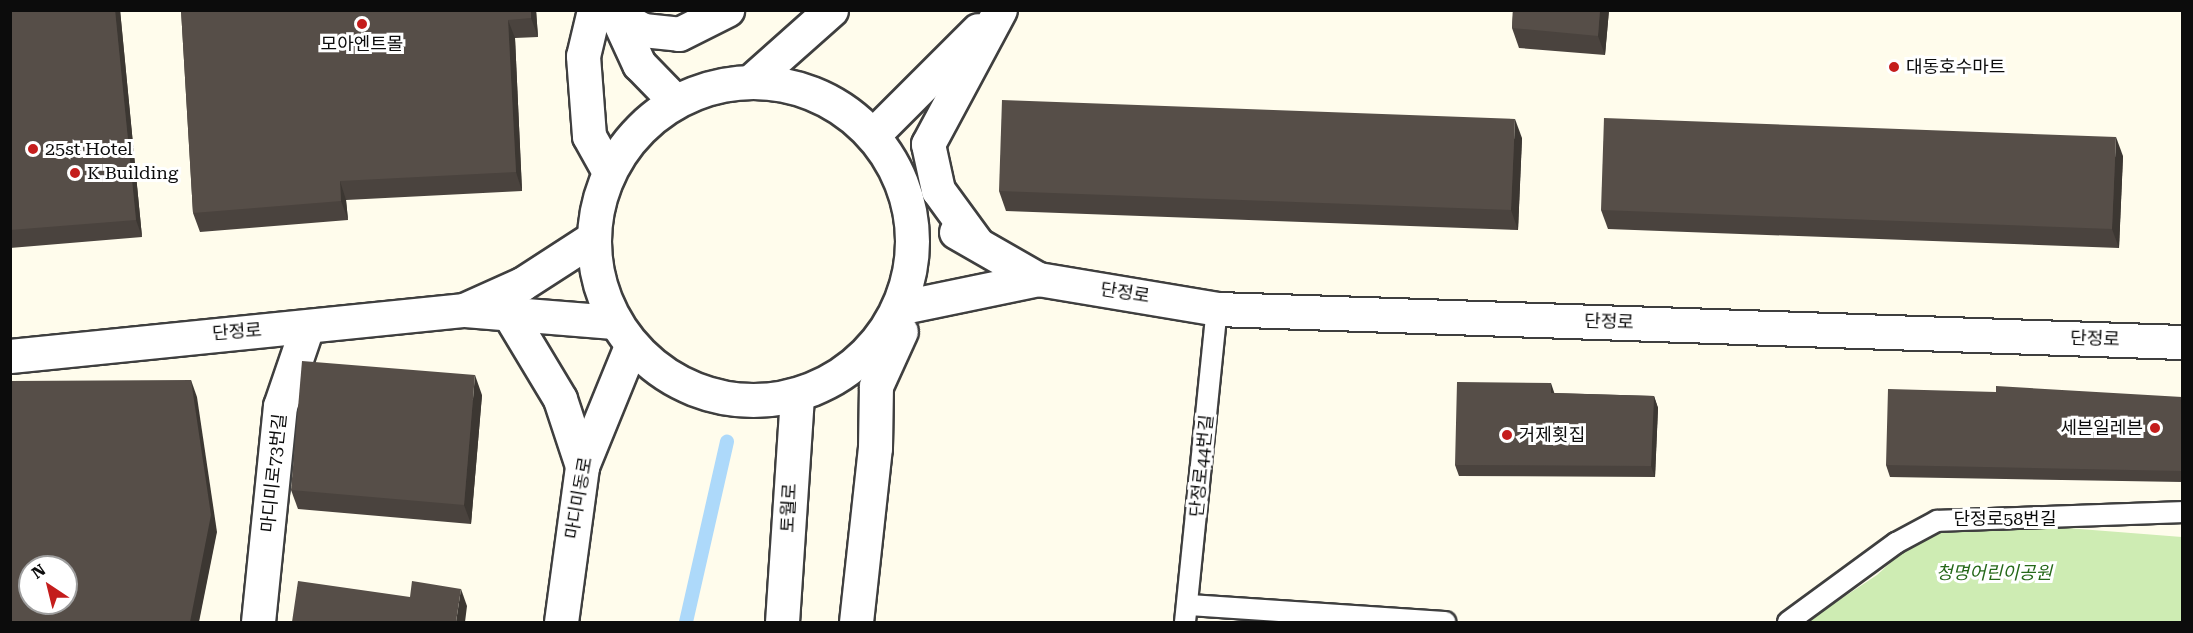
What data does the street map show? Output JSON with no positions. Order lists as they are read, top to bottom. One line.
{"streets":{"street":["단정로","마디미로73번길","마디미동로","토월로"],"lane":["단정로44번길","단정로58번길"]},"crossings":[["단정로","단정로44번길"],["단정로","마디미로73번길"],["단정로","마디미동로"]],"parks":["청명어린이공원"],"places":["모아엔트몰","대동호수마트","25st Hotel","K Building","세븐일레븐","거제횟집"],"north":"top left"}
